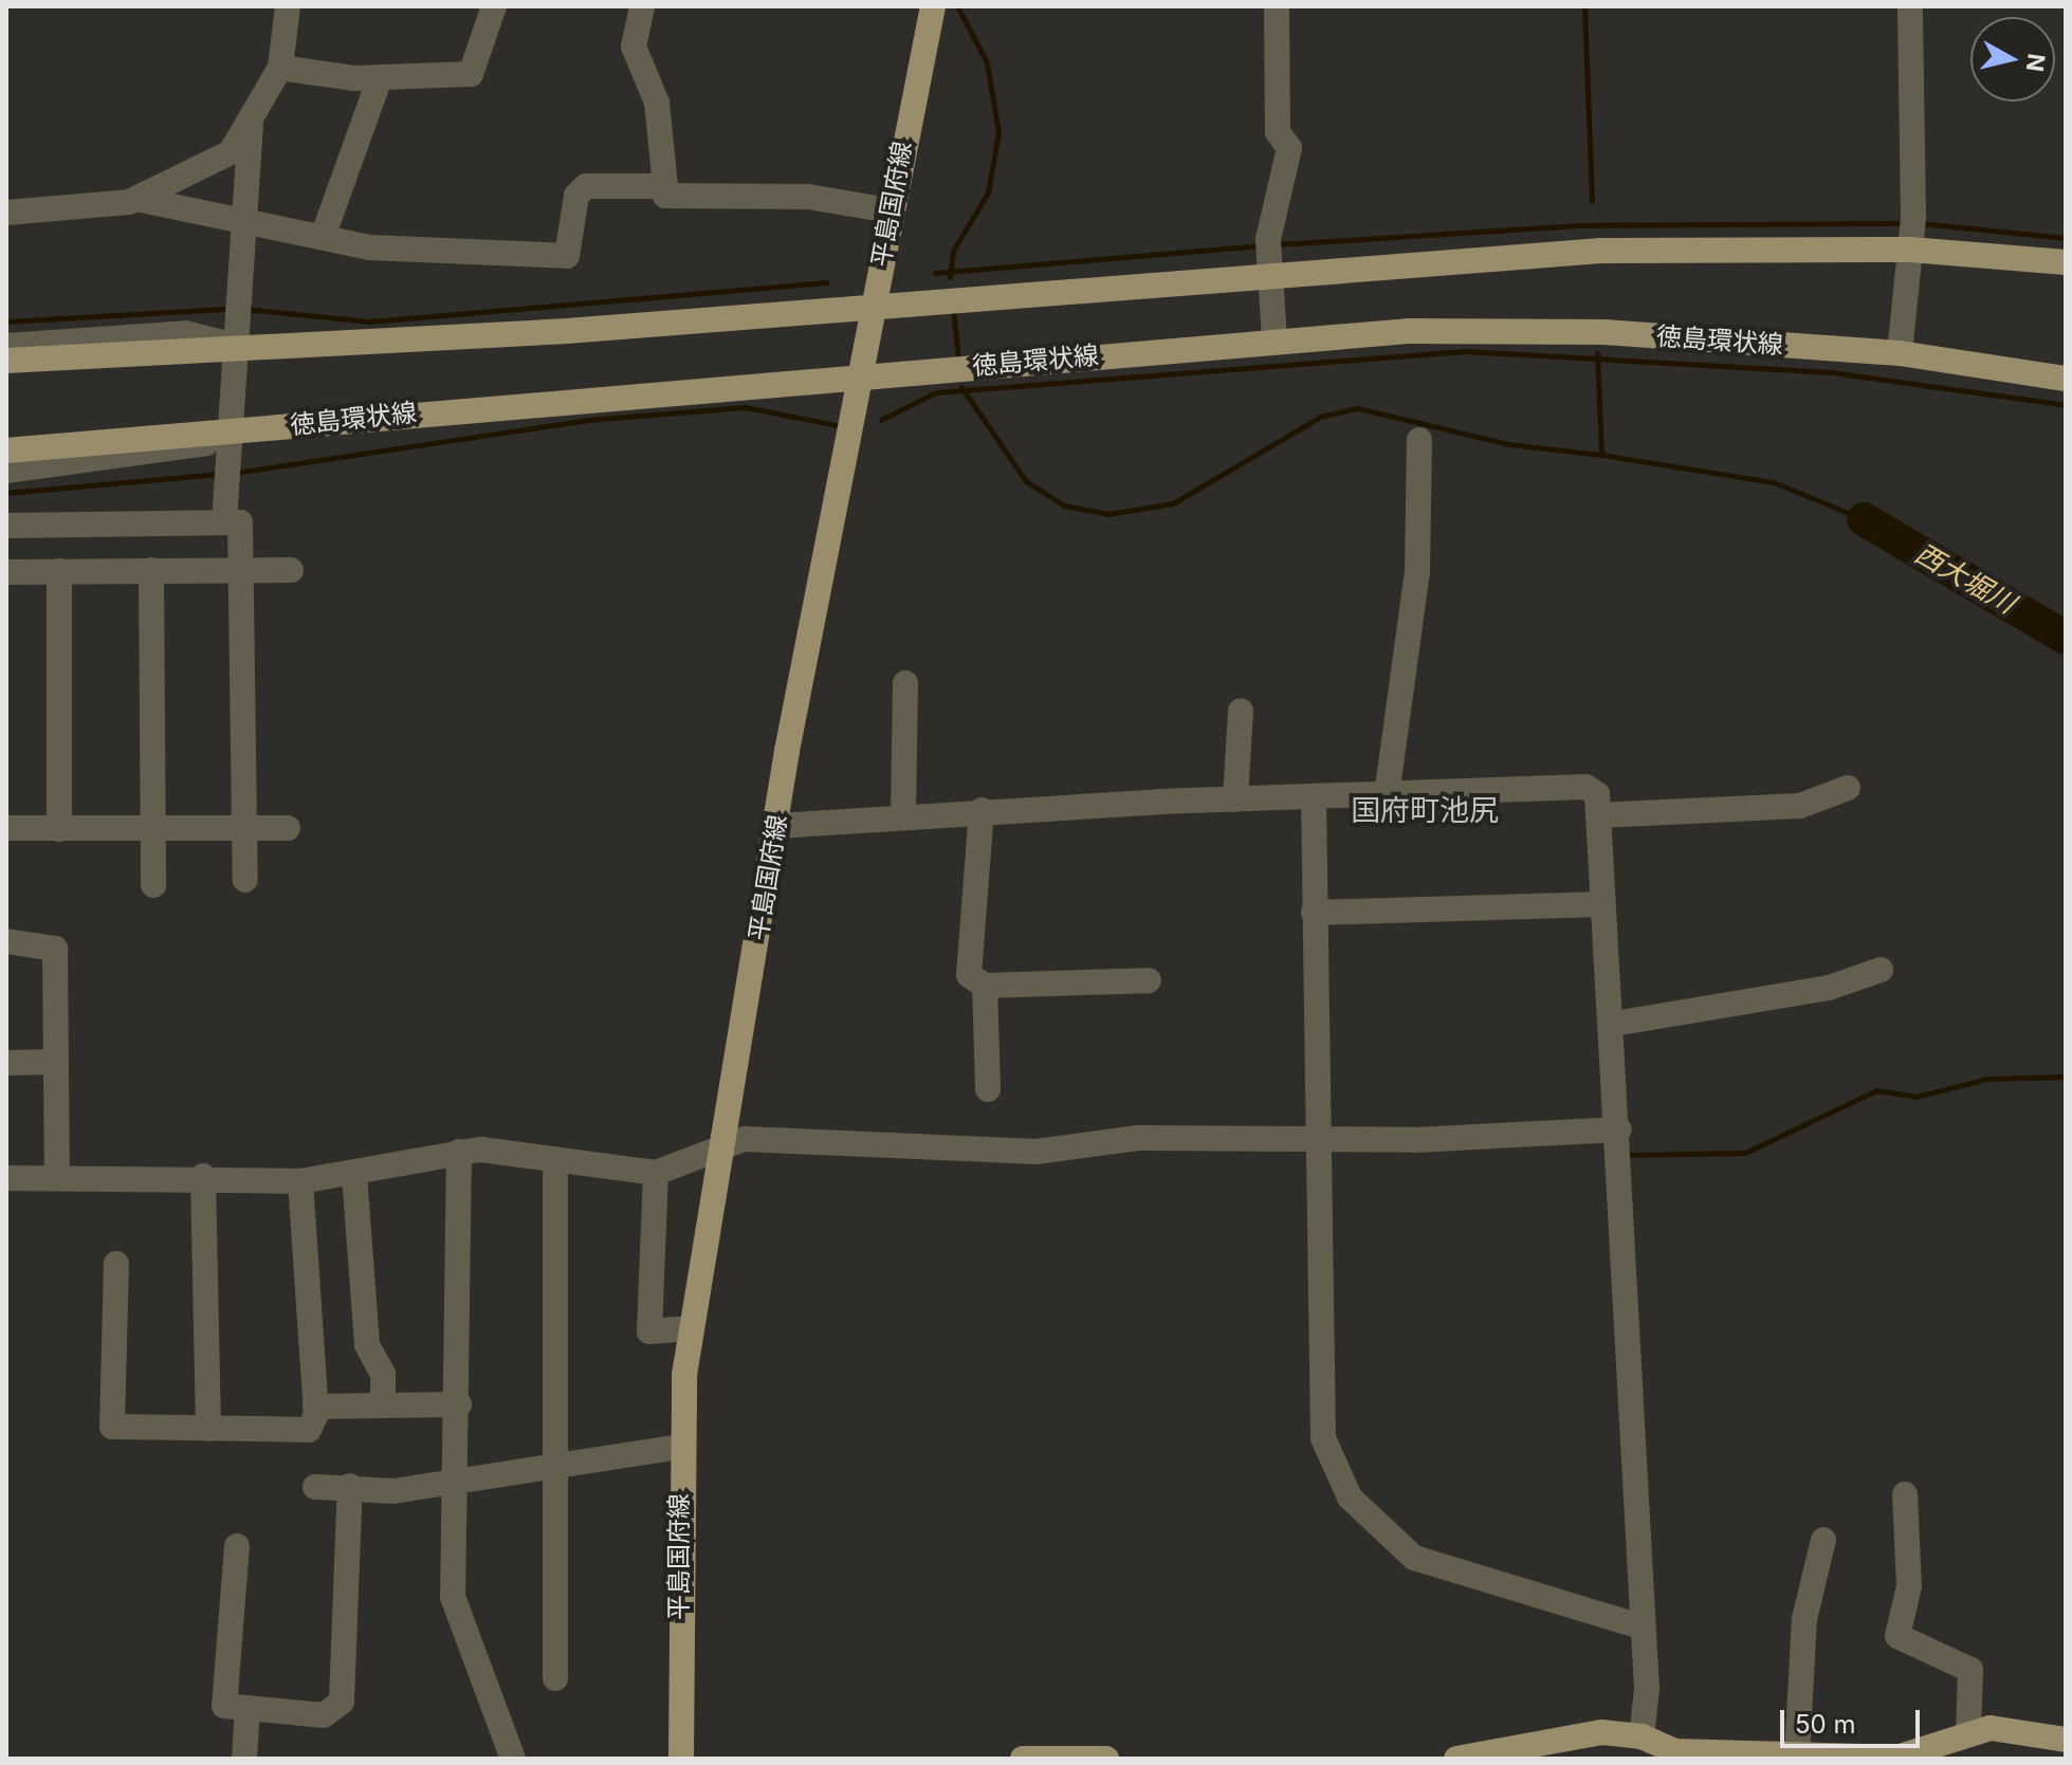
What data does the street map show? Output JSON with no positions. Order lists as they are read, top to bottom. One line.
{"streets":{"main road":["平島国府線","徳島環状線"]},"crossings":[["平島国府線","徳島環状線"]],"districts":["国府町池尻"],"water":["西大堀川"],"scale_bar":"50 m","north":"right"}
